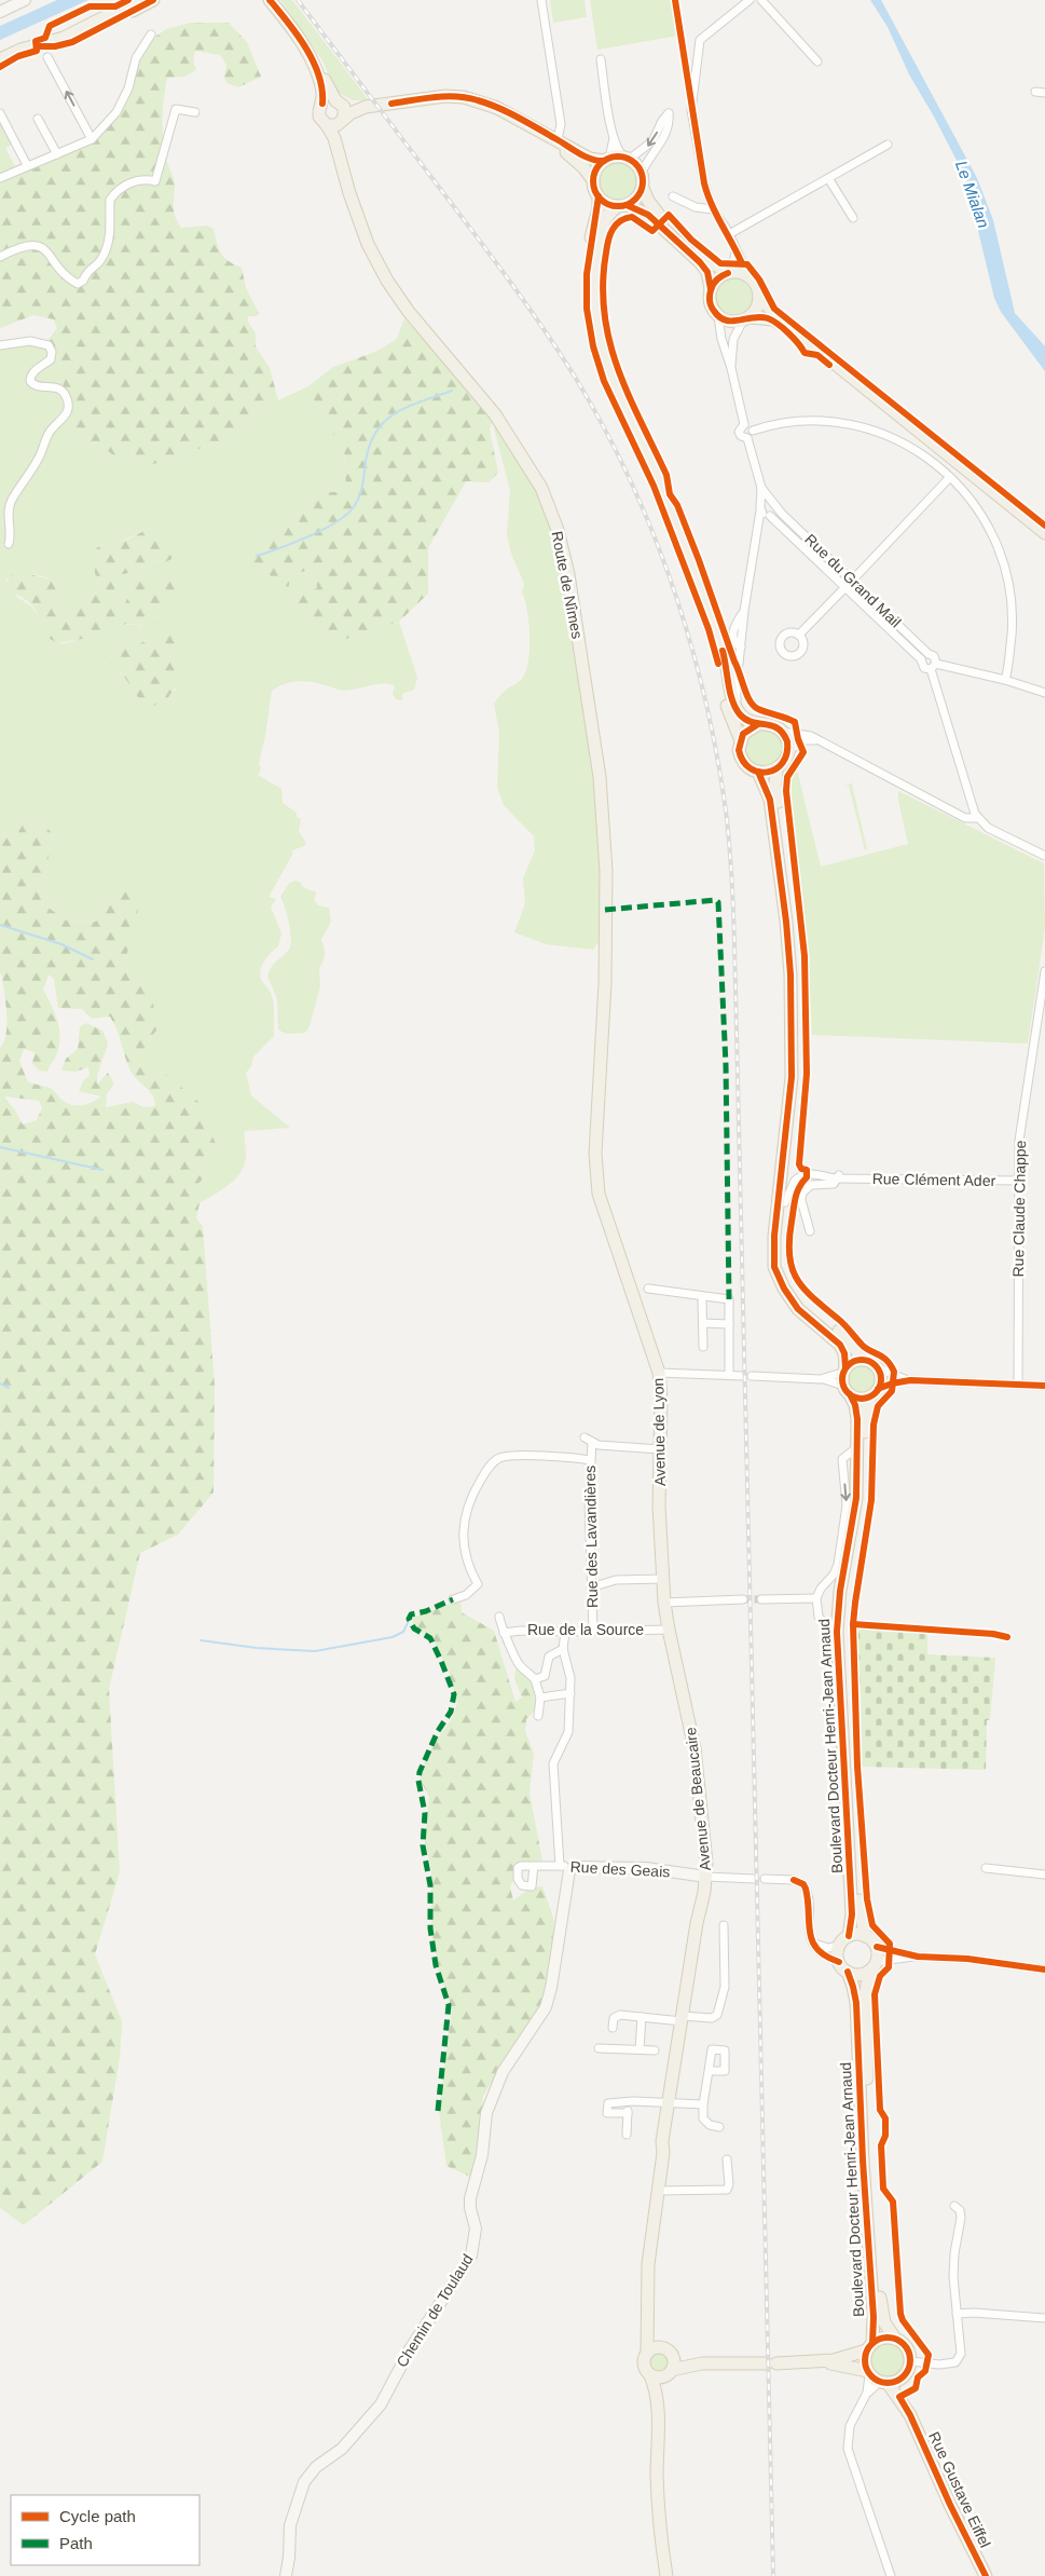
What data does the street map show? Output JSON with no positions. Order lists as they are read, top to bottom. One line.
{"streets":{"main road":["Route de Nîmes","Avenue de Lyon","Boulevard Docteur Henri-Jean Arnaud","Avenue de Beaucaire","Rue Gustave Eiffel"],"street":["Rue du Grand Mail","Rue Clément Ader","Rue Claude Chappe","Rue des Lavandières","Rue de la Source","Rue des Geais","Chemin de Toulaud"]},"crossings":[["Route de Nîmes","Avenue de Lyon"],["Rue Clément Ader","Rue Claude Chappe"],["Avenue de Lyon","Avenue de Beaucaire"],["Rue des Lavandières","Rue de la Source"],["Rue de la Source","Avenue de Beaucaire"],["Boulevard Docteur Henri-Jean Arnaud","Rue Gustave Eiffel"],["Avenue de Beaucaire","Rue des Geais"],["Rue des Geais","Chemin de Toulaud"]],"water":["Le Mialan"],"legend":["Cycle path","Path"]}
